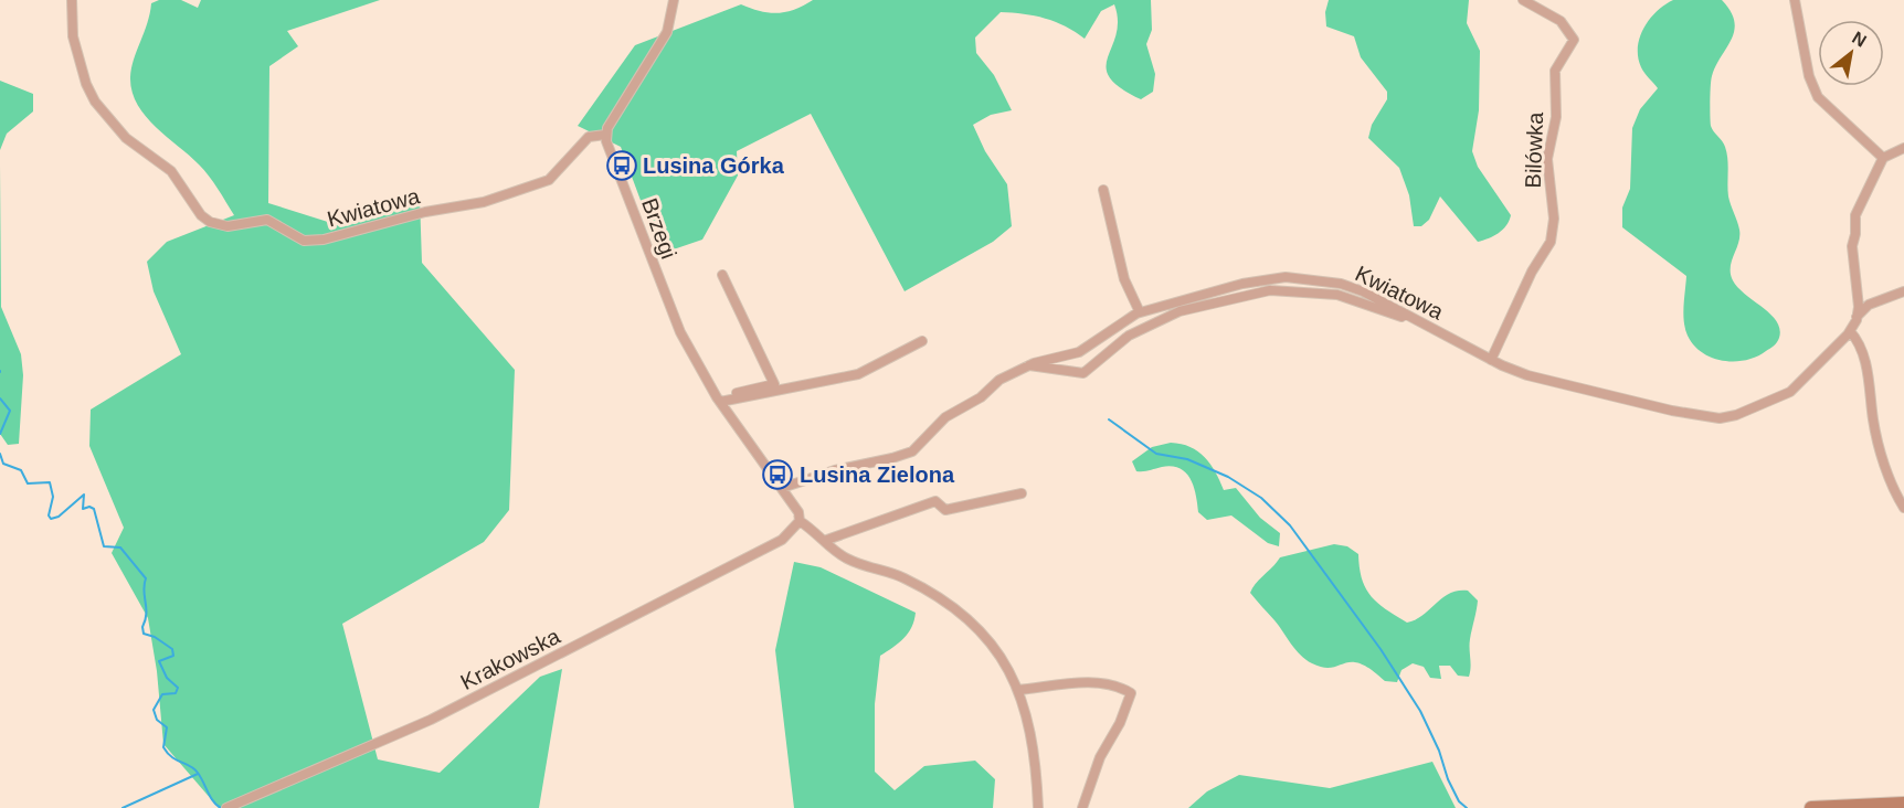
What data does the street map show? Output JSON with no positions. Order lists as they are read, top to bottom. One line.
{"streets":{"street":["Bilówka","Kwiatowa","Brzegi","Krakowska"]},"crossings":[["Bilówka","Kwiatowa"],["Kwiatowa","Brzegi"],["Brzegi","Krakowska"]],"places":{"bus stop":["Lusina Górka","Lusina Zielona"]},"north":"top right"}
